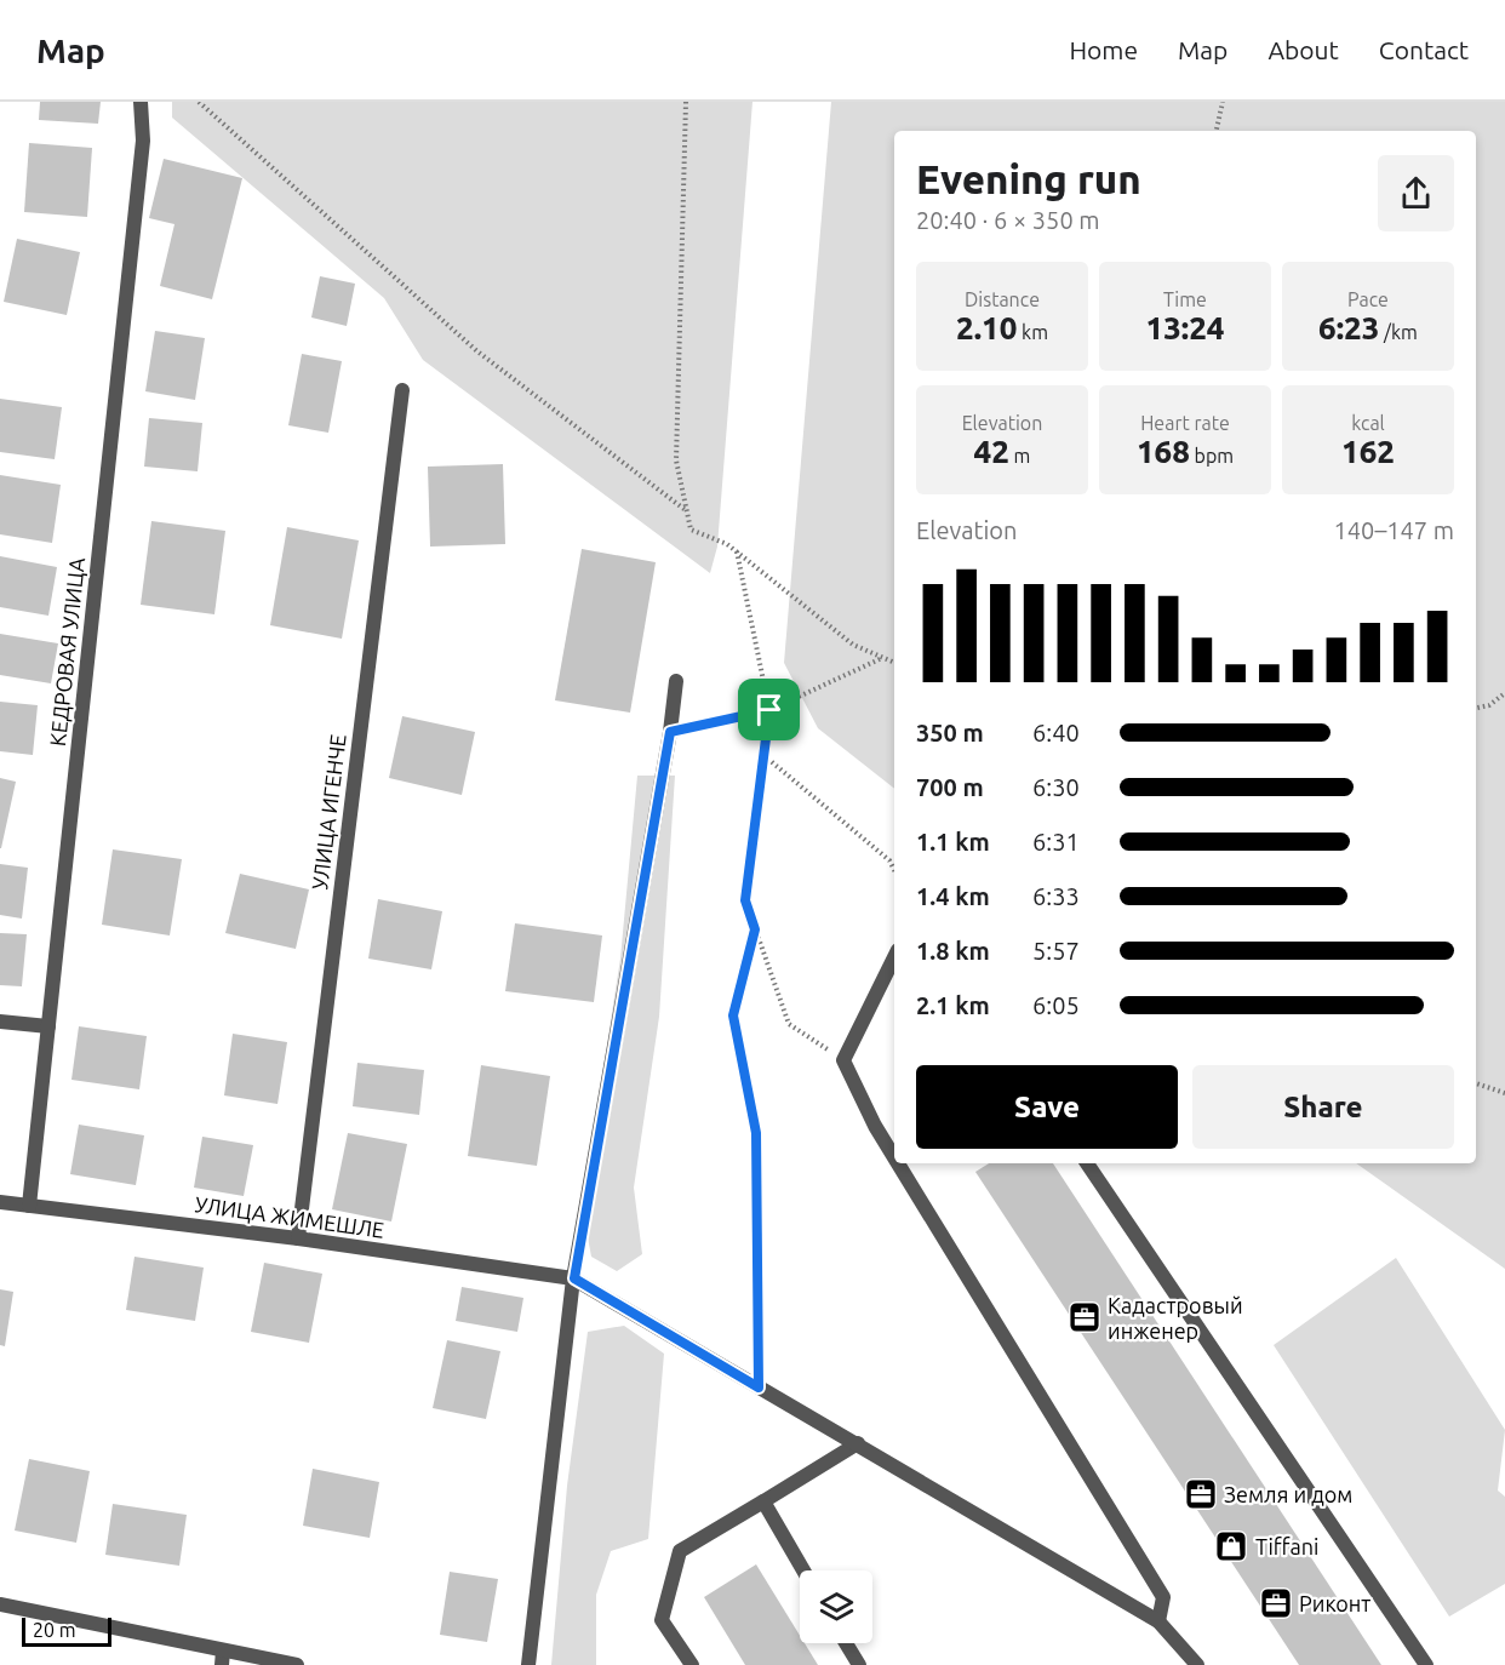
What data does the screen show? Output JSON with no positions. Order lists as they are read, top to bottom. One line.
{"streets":{"street":["КЕДРОВАЯ УЛИЦА","УЛИЦА ИГЕНЧЕ","УЛИЦА ЖИМЕШЛЕ"]},"crossings":[["КЕДРОВАЯ УЛИЦА","УЛИЦА ЖИМЕШЛЕ"],["УЛИЦА ИГЕНЧЕ","УЛИЦА ЖИМЕШЛЕ"]],"places":{"office":["Кадастровый инженер","Земля и дом","Риконт"],"shop":["Tiffani"]},"scale_bar":"20 m","page":{"header":"Map","nav":["Home","Map","About","Contact"],"heading":["Evening run","20:40 · 6 × 350 m"],"stats":[["Distance","2.10 km"],["Time","13:24"],["Pace","6:23 /km"],["Elevation","42 m"],["Heart rate","168 bpm"],["kcal","162"]],"chart":["Elevation","140–147 m"],"list":[{"name":"350 m","note":"6:40"},{"name":"700 m","note":"6:30"},{"name":"1.1 km","note":"6:31"},{"name":"1.4 km","note":"6:33"},{"name":"1.8 km","note":"5:57"},{"name":"2.1 km","note":"6:05"}],"buttons":["Save","Share"],"scale":"20 m"}}
